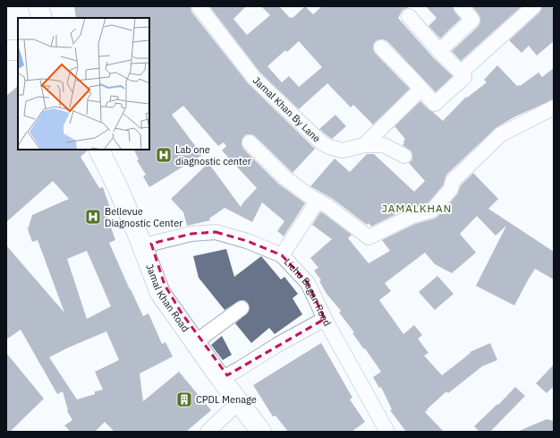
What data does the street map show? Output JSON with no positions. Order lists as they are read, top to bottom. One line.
{"streets":{"main road":["Jamal Khan Road"],"street":["Jamal Khan By Lane","Lichu Bagan Road"]},"districts":["JAMALKHAN"],"places":{"hospital":["Lab one diagnostic center","Bellevue Diagnostic Center"],"building":["CPDL Menage"]}}
